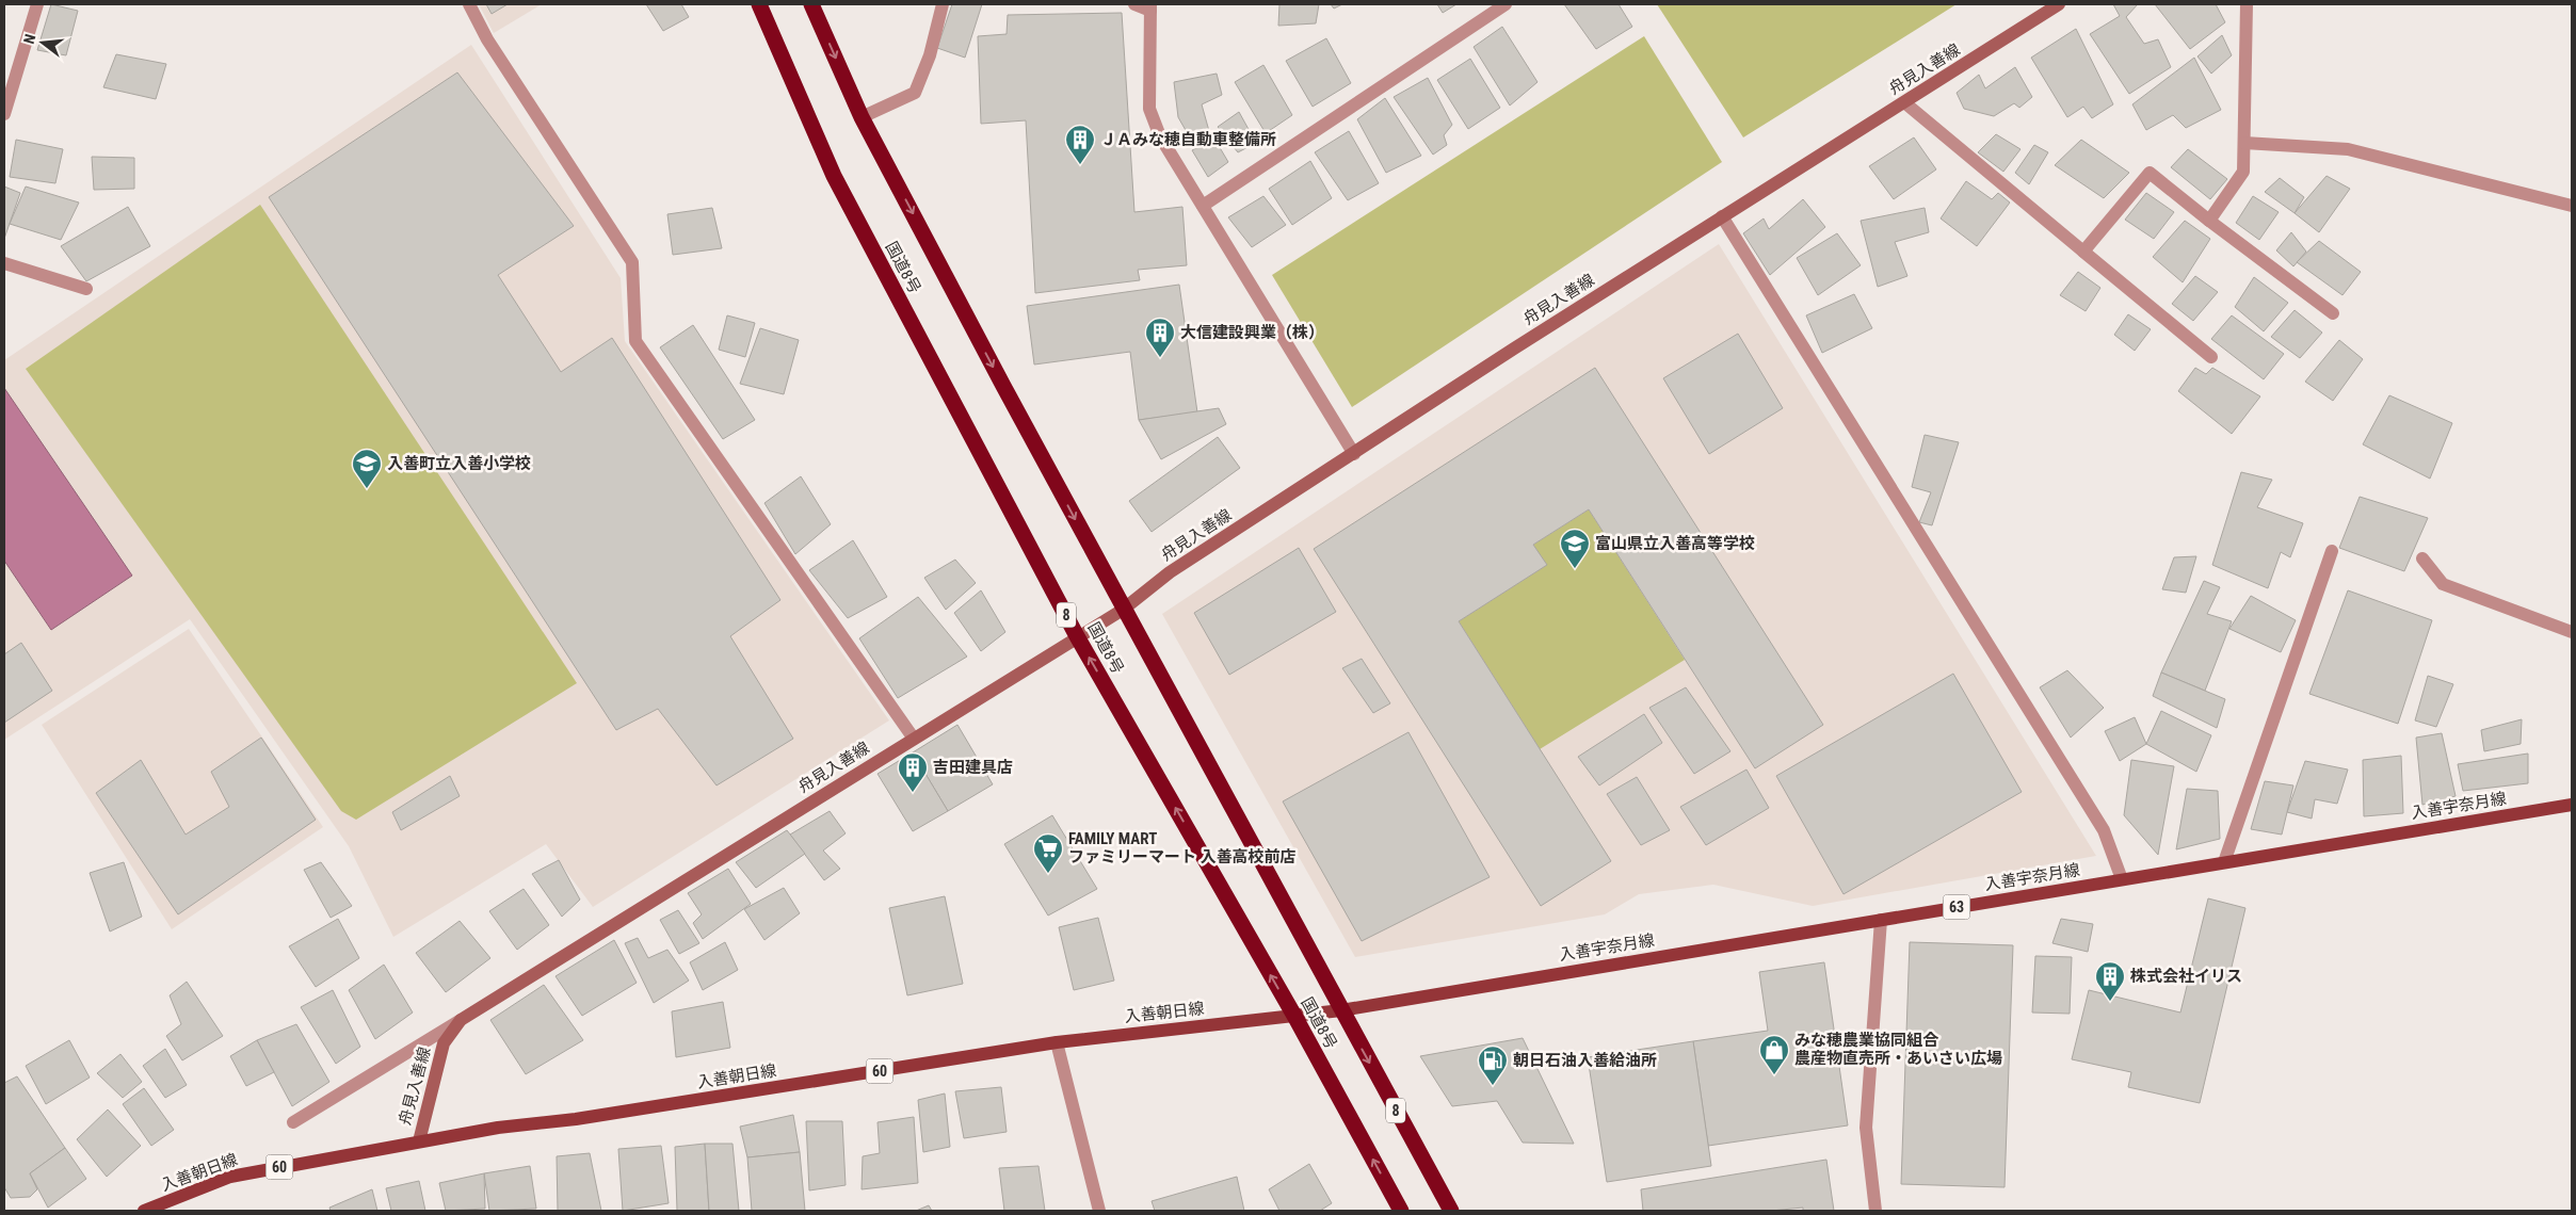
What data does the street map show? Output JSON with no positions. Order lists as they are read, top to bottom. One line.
{"streets":{"highway":["国道8号","8"],"main road":["舟見入善線","入善宇奈月線","63","入善朝日線","60"]},"crossings":[["舟見入善線","国道8号"],["舟見入善線","入善朝日線"],["国道8号","入善宇奈月線"],["国道8号","入善朝日線"],["入善宇奈月線","入善朝日線"]],"places":{"building":["ＪＡみな穂自動車整備所","大信建設興業（株）","吉田建具店","株式会社イリス"],"school or university":["入善町立入善小学校","富山県立入善高等学校"],"supermarket":["FAMILY MART ファミリーマート 入善高校前店"],"shop":["みな穂農業協同組合 農産物直売所・あいさい広場"],"fuel station":["朝日石油入善給油所"]},"north":"left"}
